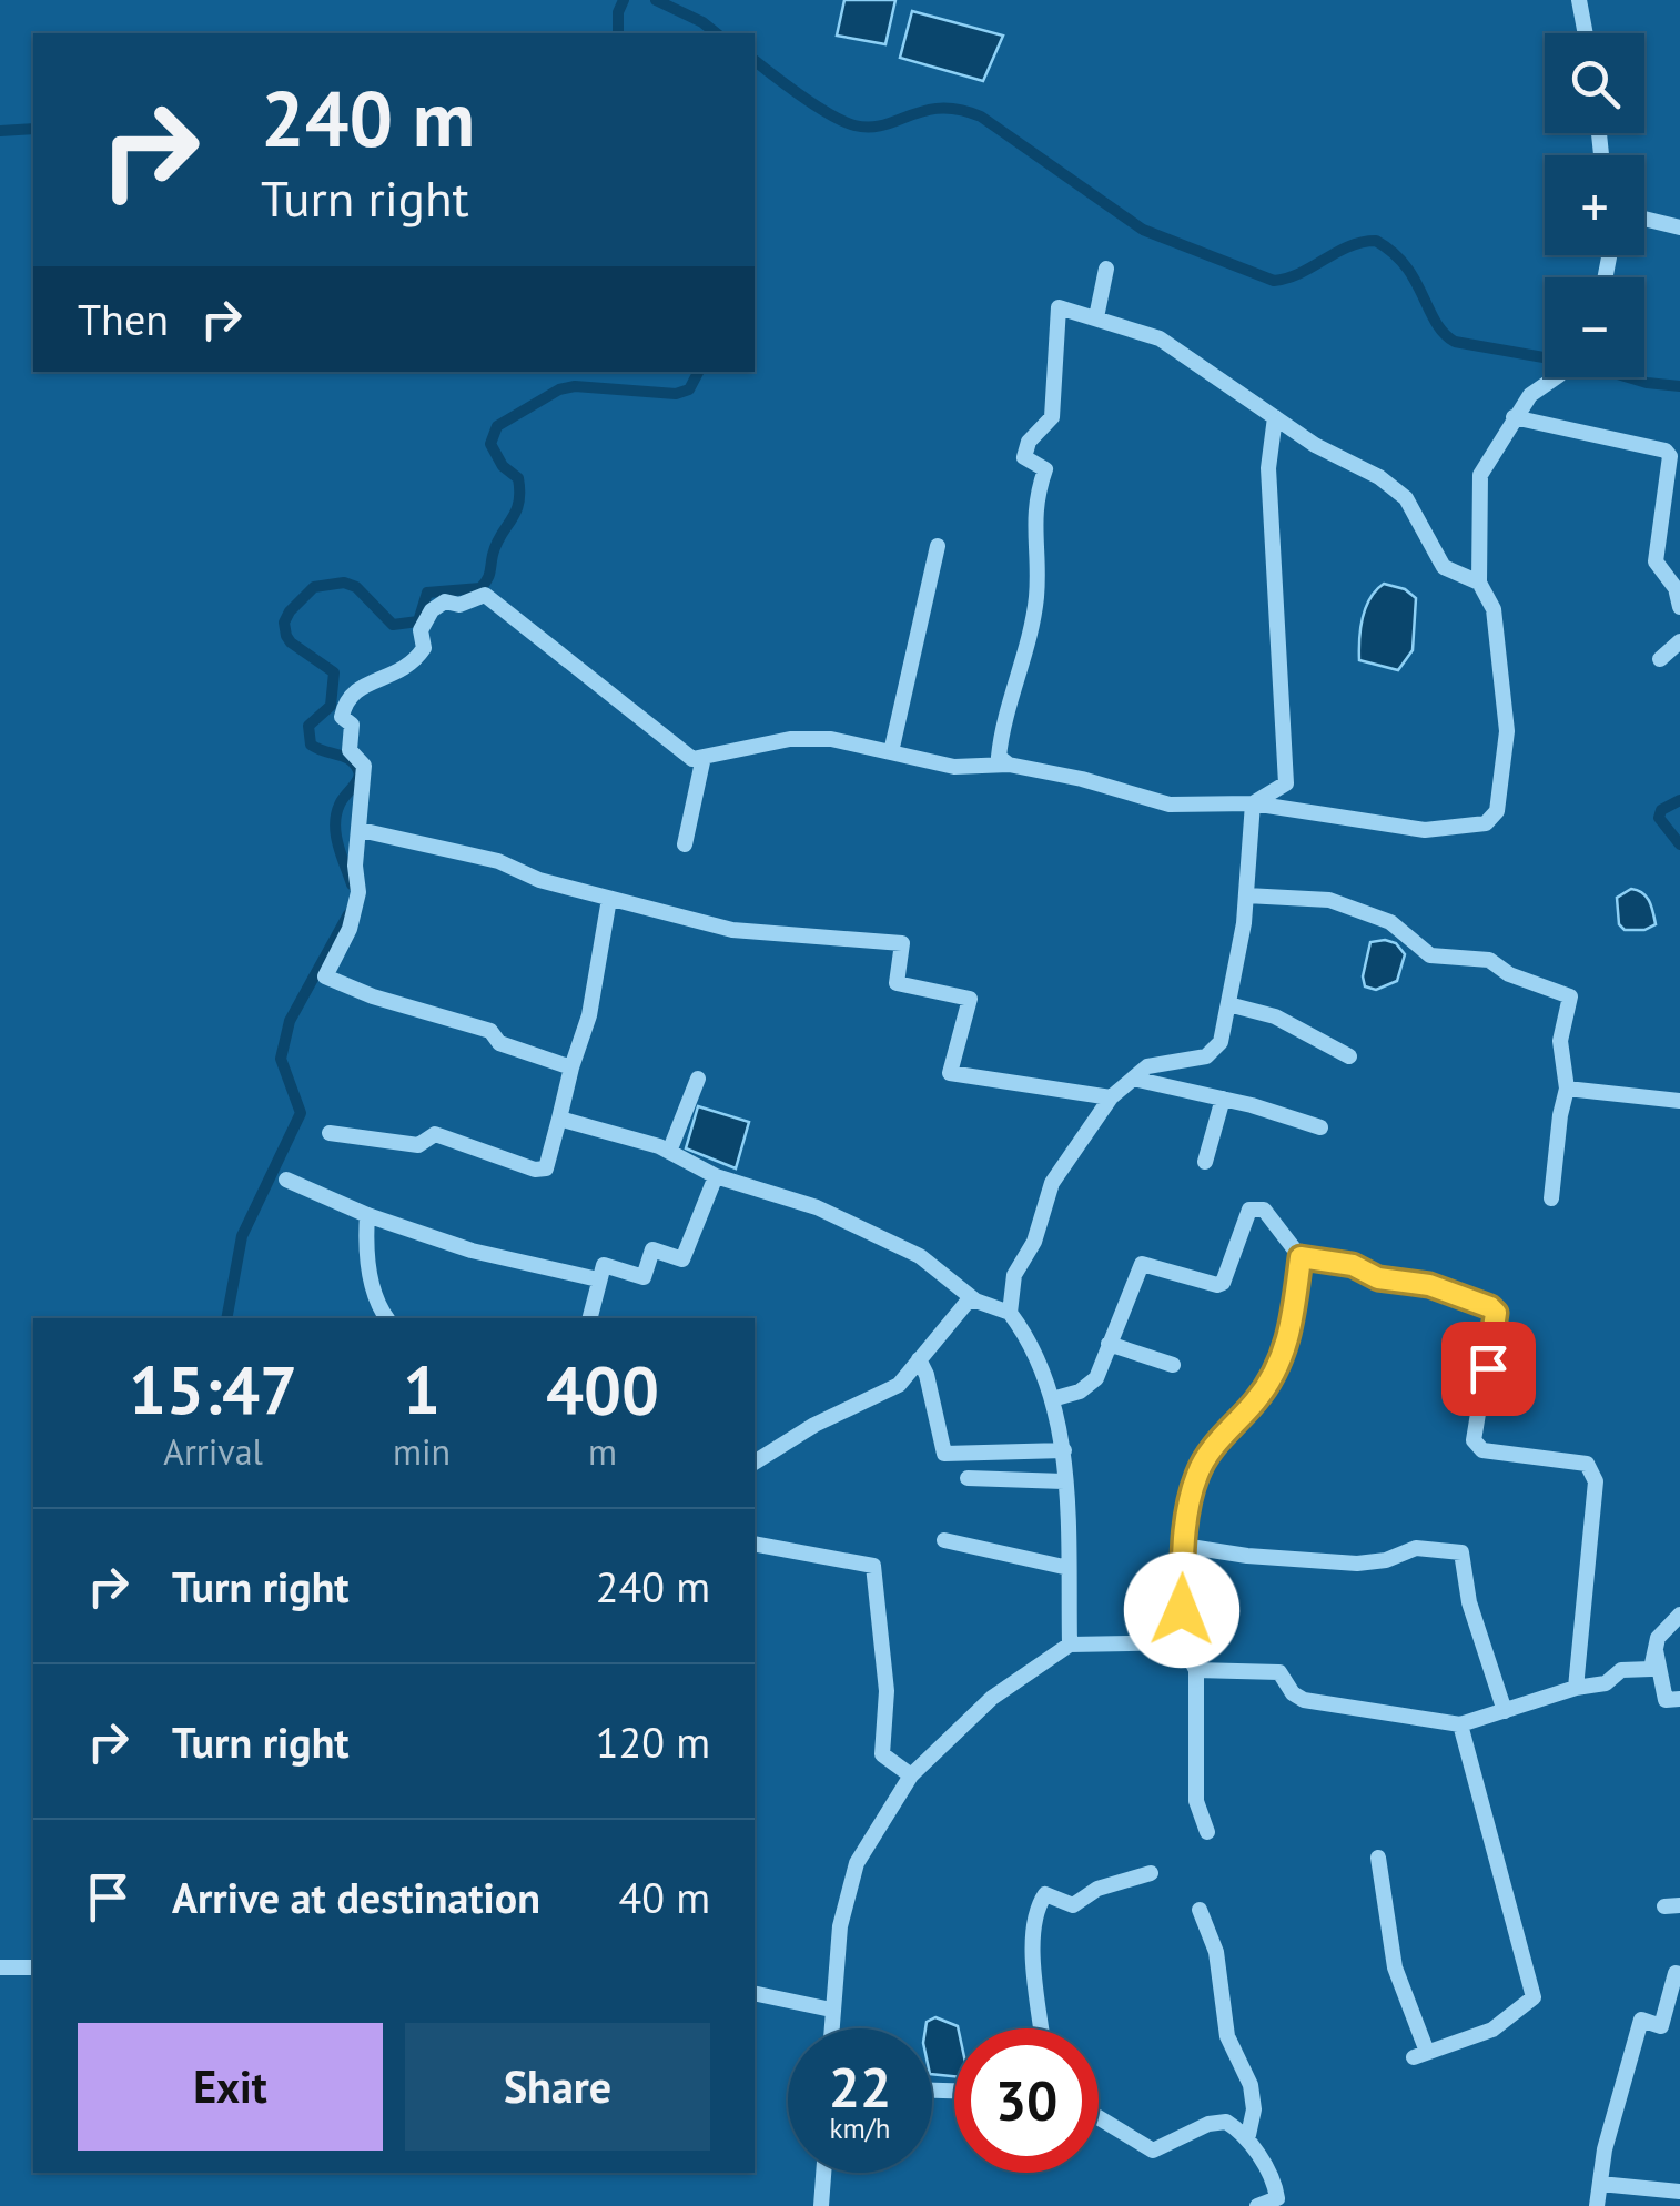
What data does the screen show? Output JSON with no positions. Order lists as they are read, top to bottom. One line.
{"page":{"map_buttons":["+","−"],"turn":["240 m","Turn right"],"then":"Then","eta":["15:47","Arrival","1","min","400","m"],"list":[{"name":"Turn right","value":"240 m"},{"name":"Turn right","value":"120 m"},{"name":"Arrive at destination","value":"40 m"}],"buttons":["Exit","Share"],"speed":"22 km/h","limit":"30"}}
